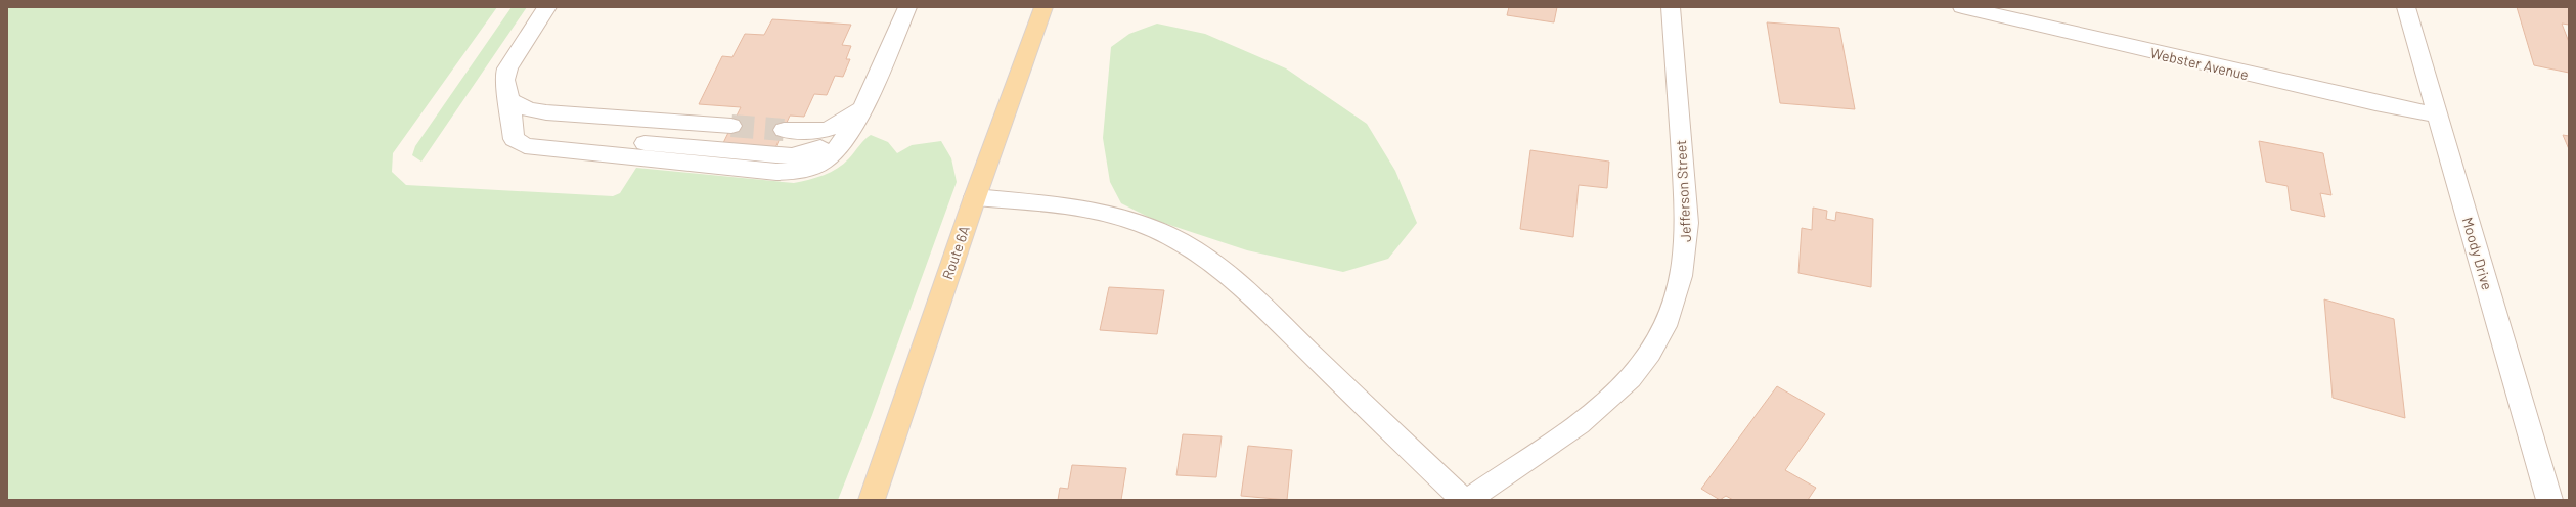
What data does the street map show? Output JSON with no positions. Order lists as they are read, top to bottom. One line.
{"streets":{"main road":["Route 6A"],"street":["Webster Avenue","Jefferson Street","Moody Drive"]},"crossings":[["Webster Avenue","Moody Drive"]]}
